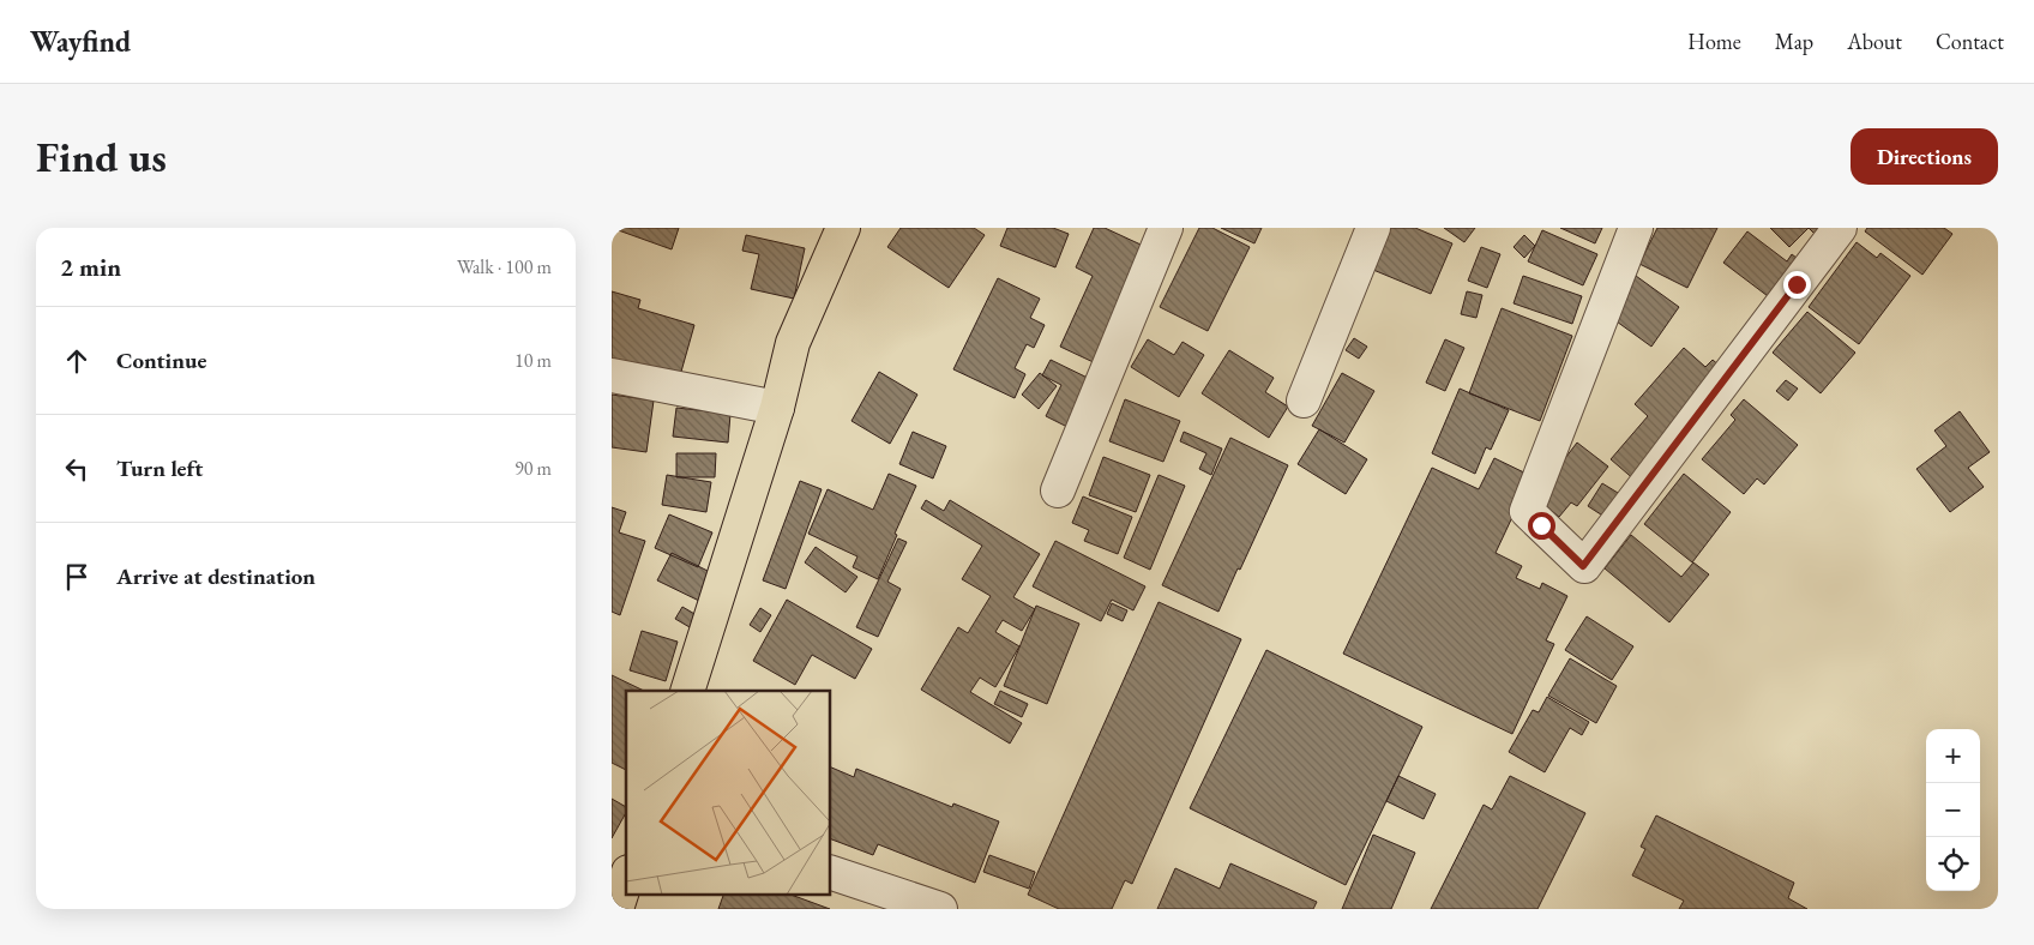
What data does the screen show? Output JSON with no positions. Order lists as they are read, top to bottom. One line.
{"page":{"header":"Wayfind","nav":["Home","Map","About","Contact"],"buttons":"Directions","title":"Find us","heading":["2 min","Walk · 100 m"],"list":[["Continue","10 m"],["Turn left","90 m"],"Arrive at destination"],"map_buttons":["+","−"]}}
